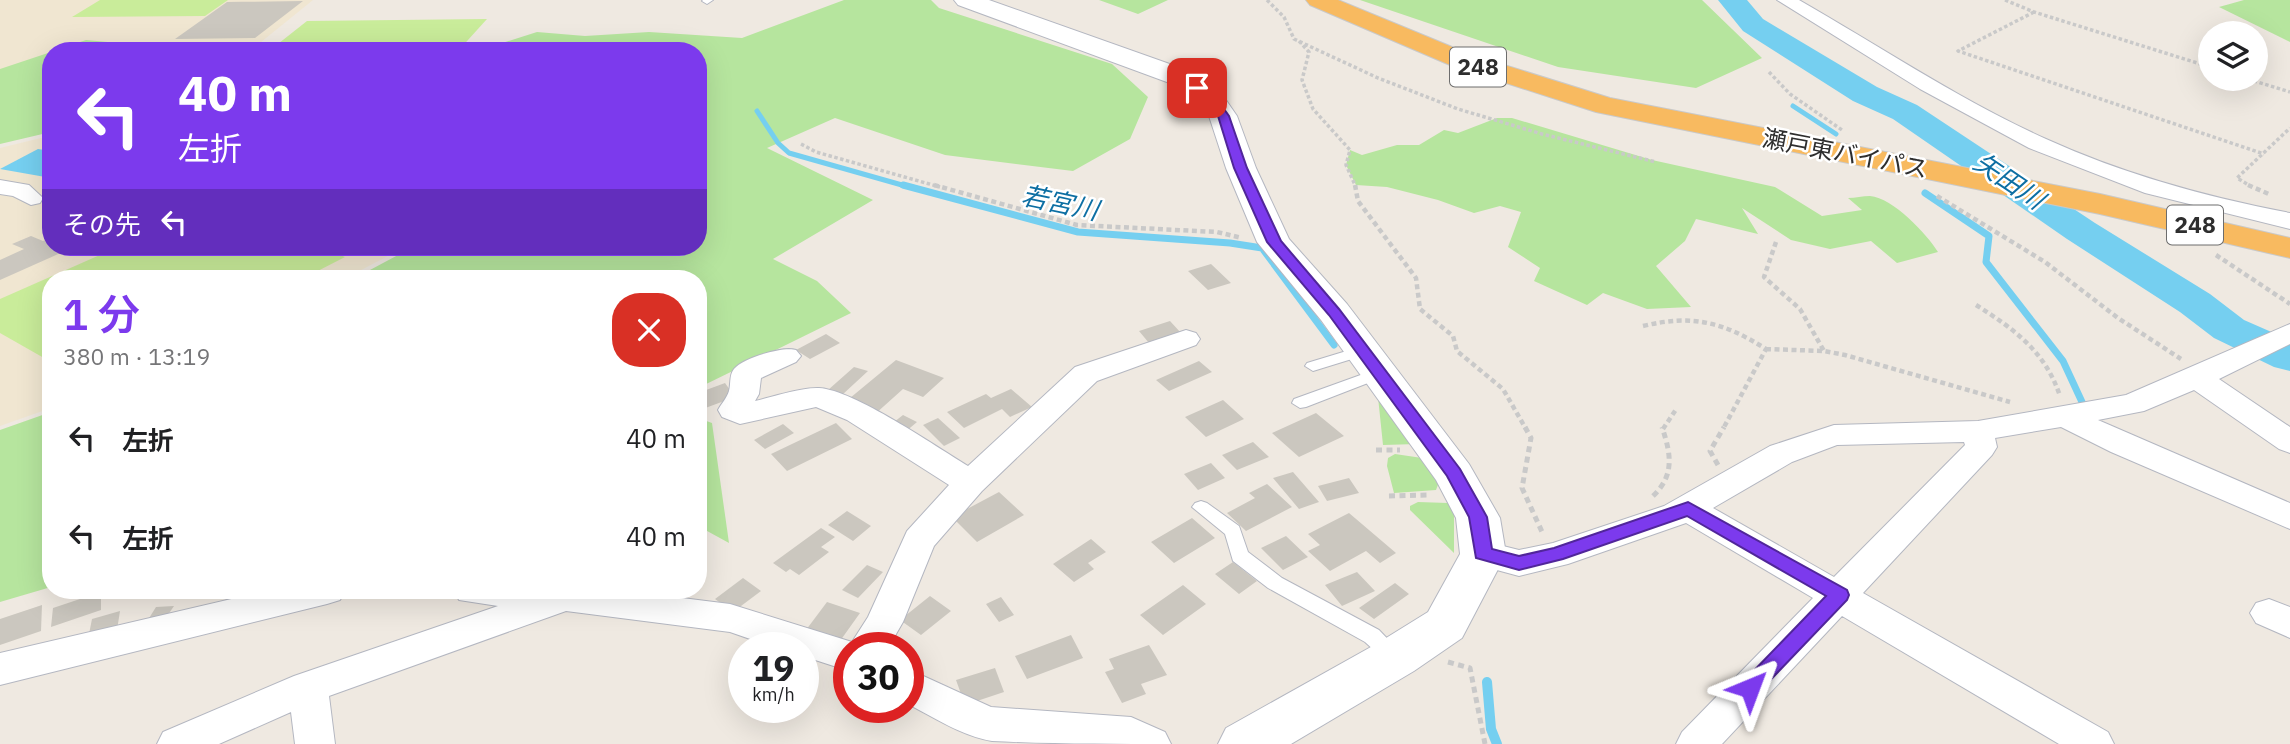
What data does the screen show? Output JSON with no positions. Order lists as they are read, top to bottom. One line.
{"streets":{"highway":["248","瀬戸東バイパス"]},"water":["矢田川","若宮川"],"page":{"turn":["40 m","左折"],"then":"その先","heading":["1 分","380 m · 13:19"],"list":[{"name":"左折","value":"40 m"},{"name":"左折","value":"40 m"}],"speed":"19 km/h","limit":"30"}}
